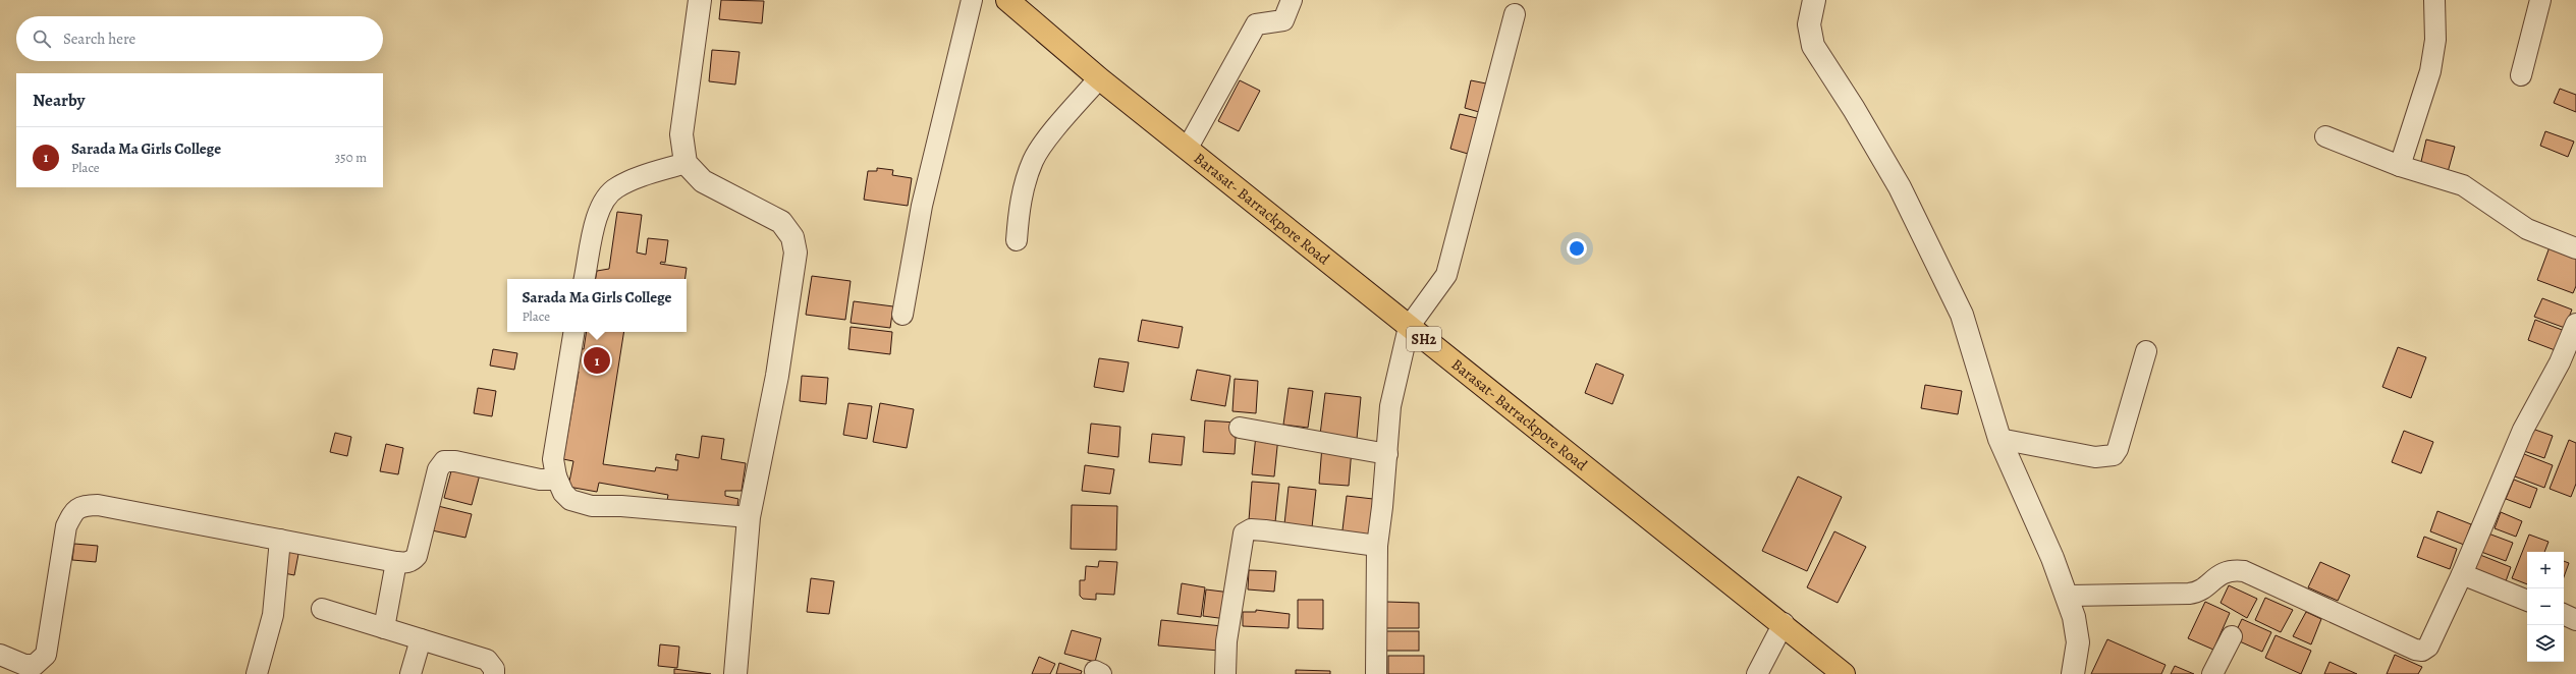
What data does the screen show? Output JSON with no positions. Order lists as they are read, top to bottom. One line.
{"streets":{"main road":["Barasat- Barrackpore Road","SH2"]},"page":{"search":"Search here","heading":"Nearby","list":[{"mark":"1","name":"Sarada Ma Girls College","note":"Place","value":"350 m"}],"popup":["Sarada Ma Girls College","Place"],"pins":"1","map_buttons":["+","−"]}}
